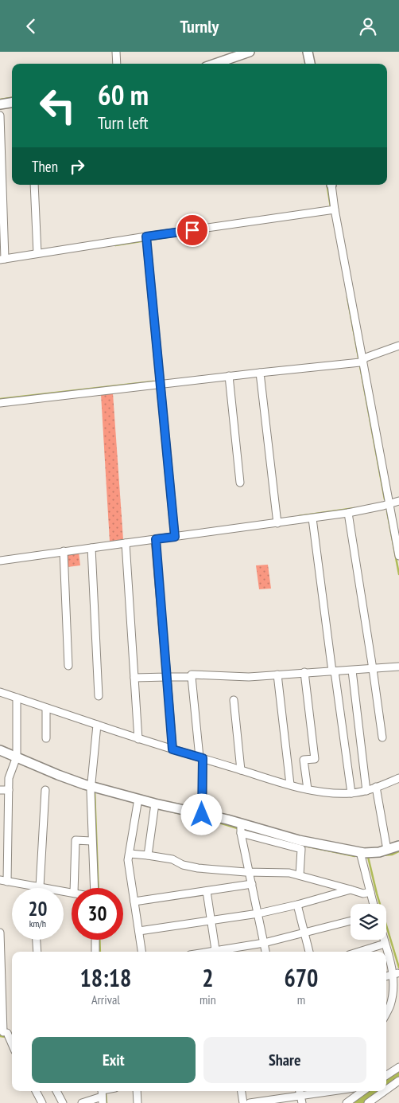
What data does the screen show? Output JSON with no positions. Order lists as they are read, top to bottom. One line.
{"page":{"header":"Turnly","turn":["60 m","Turn left"],"then":"Then","speed":"20 km/h","limit":"30","eta":["18:18","Arrival","2","min","670","m"],"buttons":["Exit","Share"]}}
